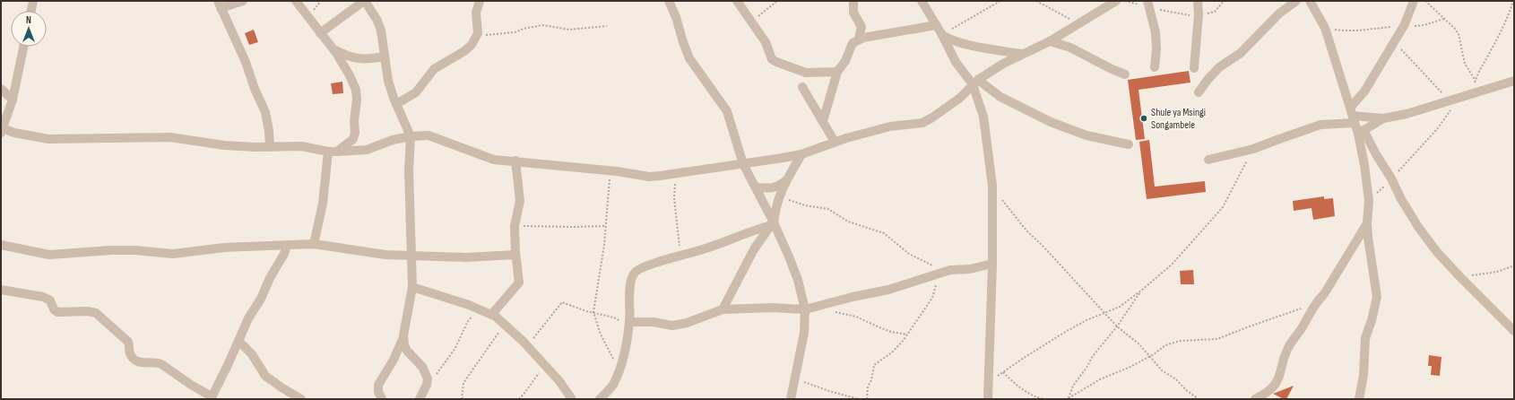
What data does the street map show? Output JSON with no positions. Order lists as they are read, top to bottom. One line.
{"places":["Shule ya Msingi Songambele"],"north":"top"}
